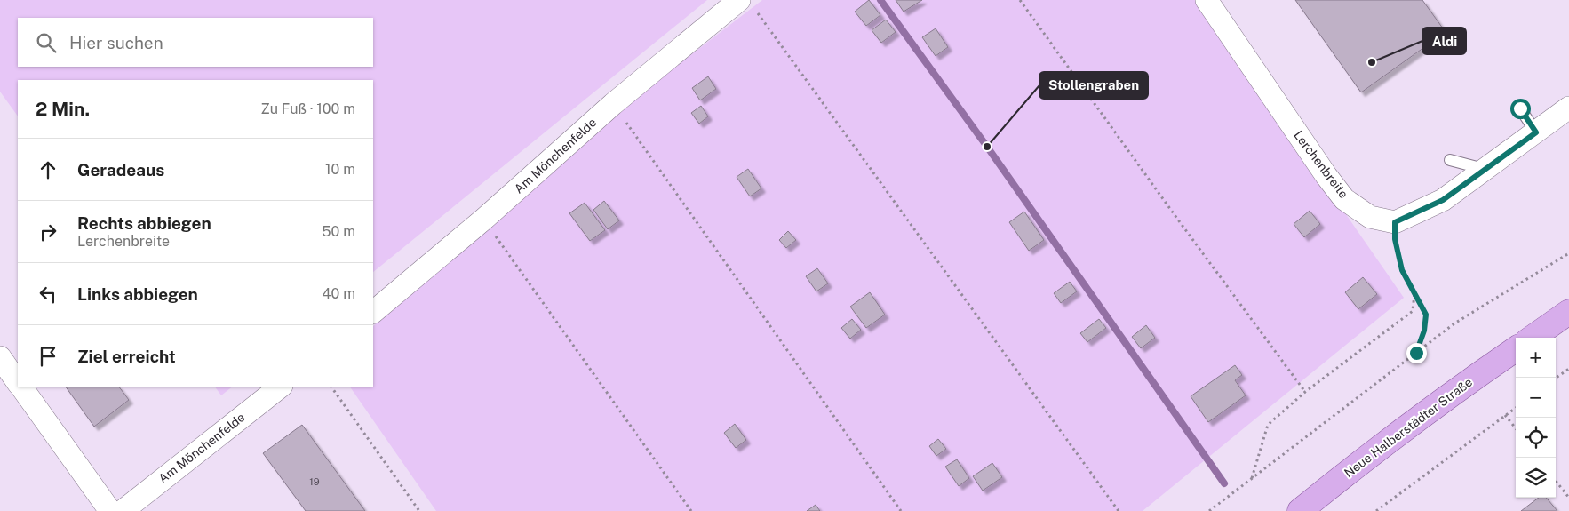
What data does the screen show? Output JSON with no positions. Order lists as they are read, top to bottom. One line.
{"streets":{"main road":["Neue Halberstädter Straße"],"street":["Am Mönchenfelde","Lerchenbreite"]},"places":["Aldi","Stollengraben"],"house_numbers":["19"],"page":{"search":"Hier suchen","heading":["2 Min.","Zu Fuß · 100 m"],"list":[["Geradeaus","10 m"],["Rechts abbiegen","Lerchenbreite","50 m"],["Links abbiegen","40 m"],"Ziel erreicht"],"map_buttons":["+","−"]}}
